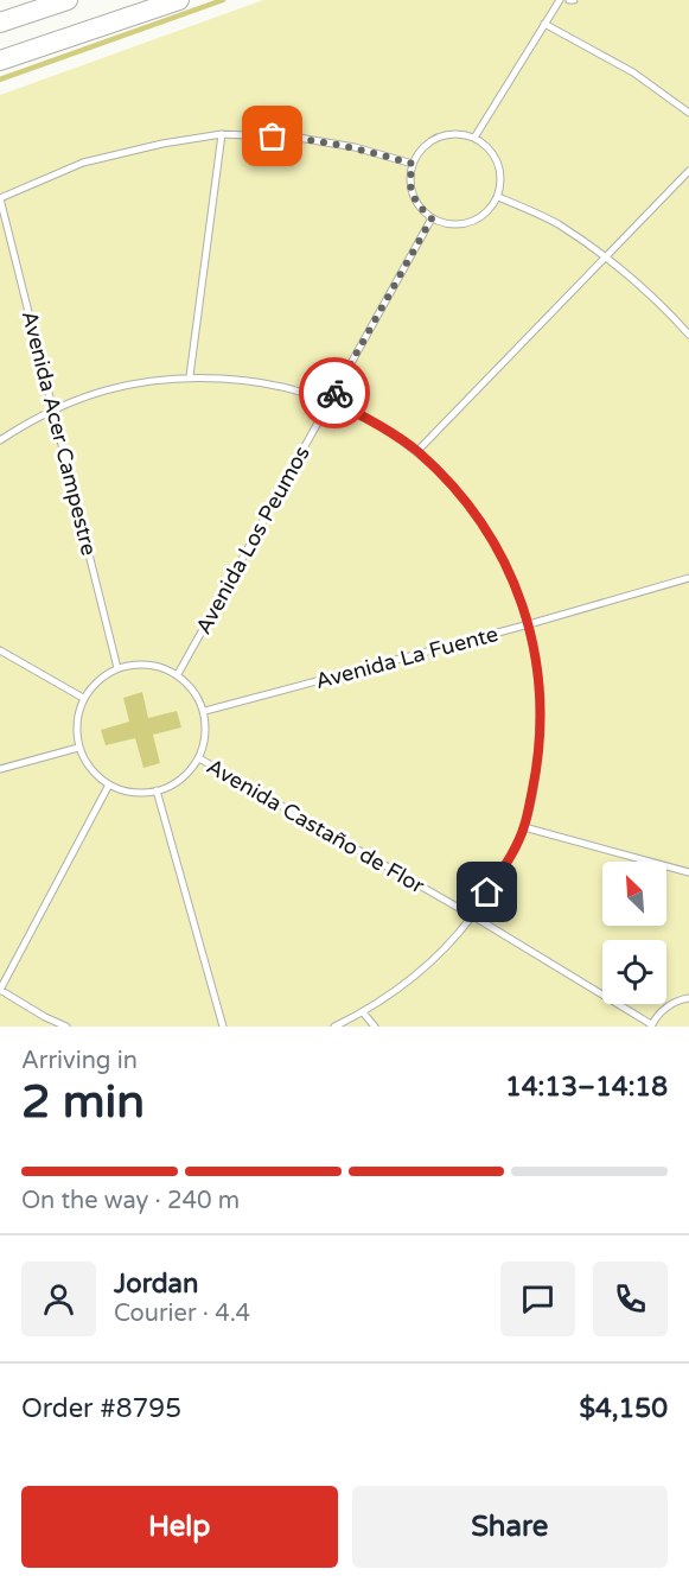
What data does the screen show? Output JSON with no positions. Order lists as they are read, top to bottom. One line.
{"streets":{"lane":["Avenida Acer Campestre","Avenida Los Peumos","Avenida La Fuente","Avenida Castaño de Flor"]},"crossings":[["Avenida Acer Campestre","Avenida Los Peumos"],["Avenida Acer Campestre","Avenida La Fuente"],["Avenida Acer Campestre","Avenida Castaño de Flor"],["Avenida Los Peumos","Avenida La Fuente"],["Avenida Los Peumos","Avenida Castaño de Flor"],["Avenida La Fuente","Avenida Castaño de Flor"]],"north":"top left","page":{"heading":["2 min","Arriving in","14:13–14:18"],"panel":["Jordan","Courier · 4.4","Order #8795","$4,150"],"bar":"On the way · 240 m","buttons":["Help","Share"]}}
